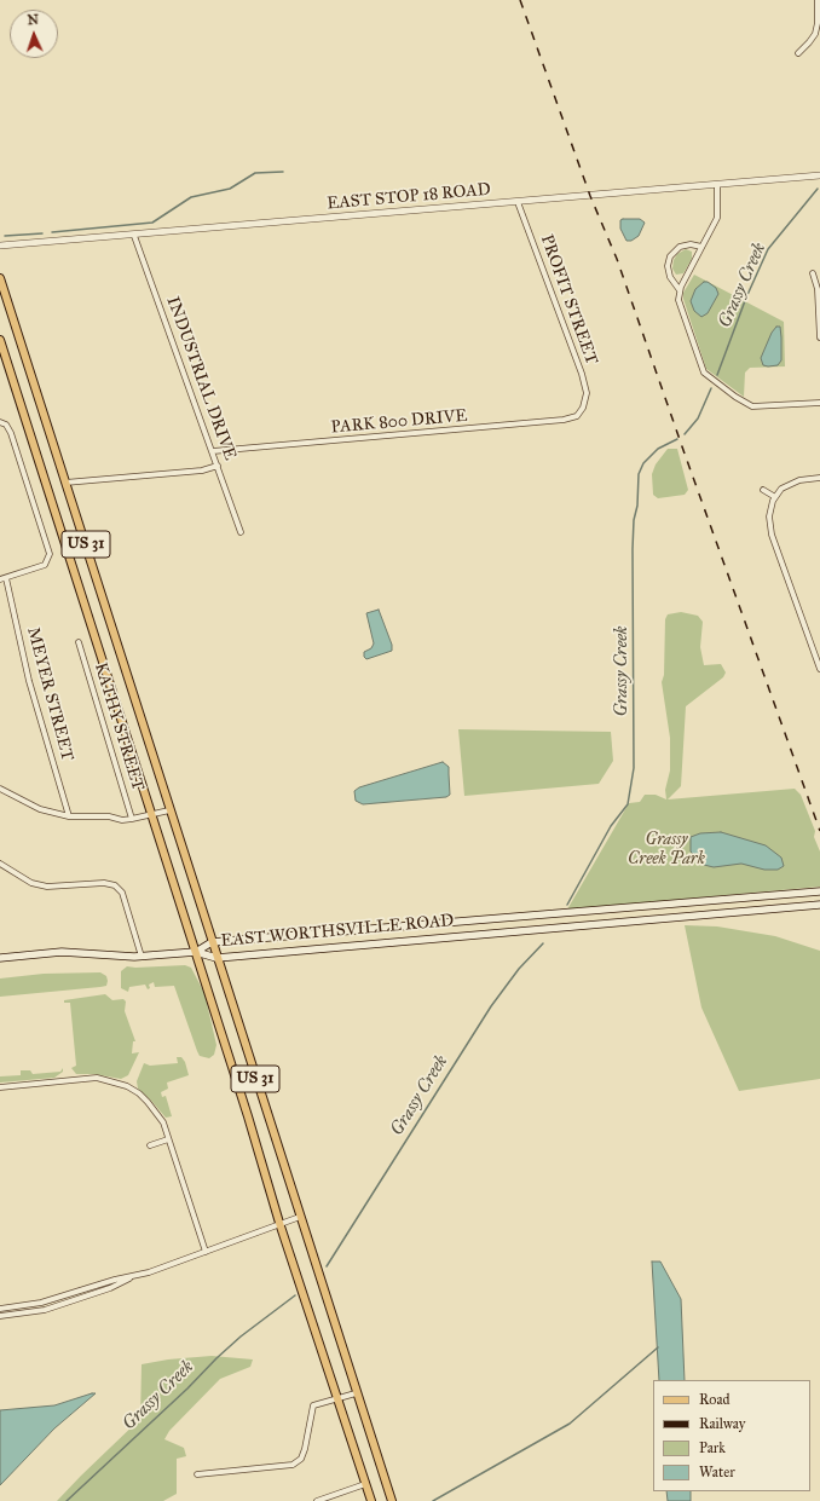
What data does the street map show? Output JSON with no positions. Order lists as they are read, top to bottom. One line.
{"streets":{"main road":["US 31","EAST WORTHSVILLE ROAD"],"street":["EAST STOP 18 ROAD","PROFIT STREET","INDUSTRIAL DRIVE","PARK 800 DRIVE","MEYER STREET","KATHY STREET"]},"crossings":[["EAST STOP 18 ROAD","PROFIT STREET"],["EAST STOP 18 ROAD","INDUSTRIAL DRIVE"],["PROFIT STREET","PARK 800 DRIVE"],["INDUSTRIAL DRIVE","PARK 800 DRIVE"],["US 31","EAST WORTHSVILLE ROAD"]],"water":["Grassy Creek"],"parks":["Grassy Creek Park"],"legend":["Road","Railway","Park","Water"],"north":"top"}
